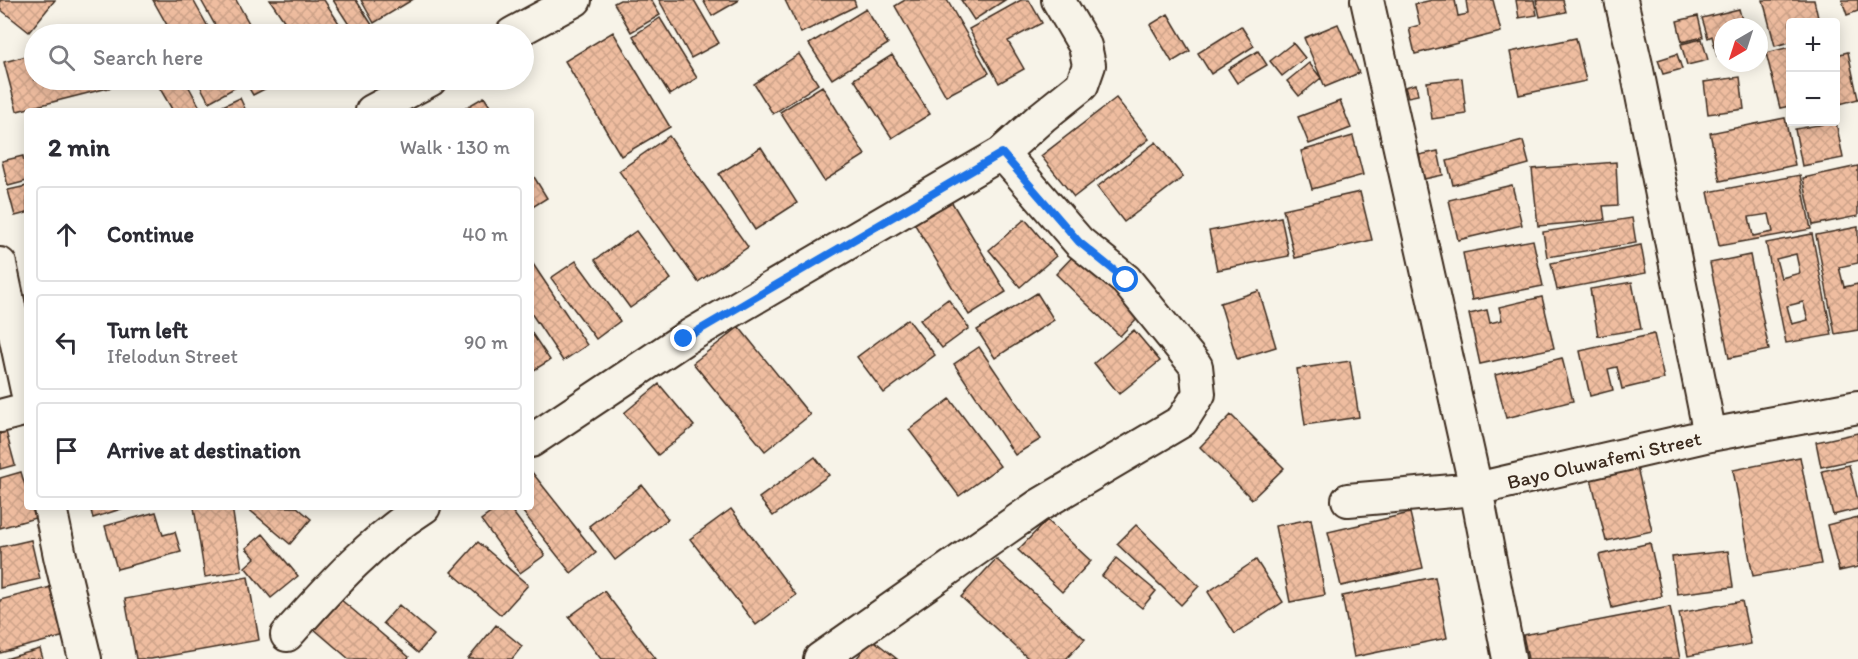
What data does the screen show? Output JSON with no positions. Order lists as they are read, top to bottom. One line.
{"streets":{"street":["Bayo Oluwafemi Street"]},"north":"bottom left","page":{"map_buttons":["+","−"],"search":"Search here","heading":["2 min","Walk · 130 m"],"list":[["Continue","40 m"],["Turn left","Ifelodun Street","90 m"],"Arrive at destination"]}}
